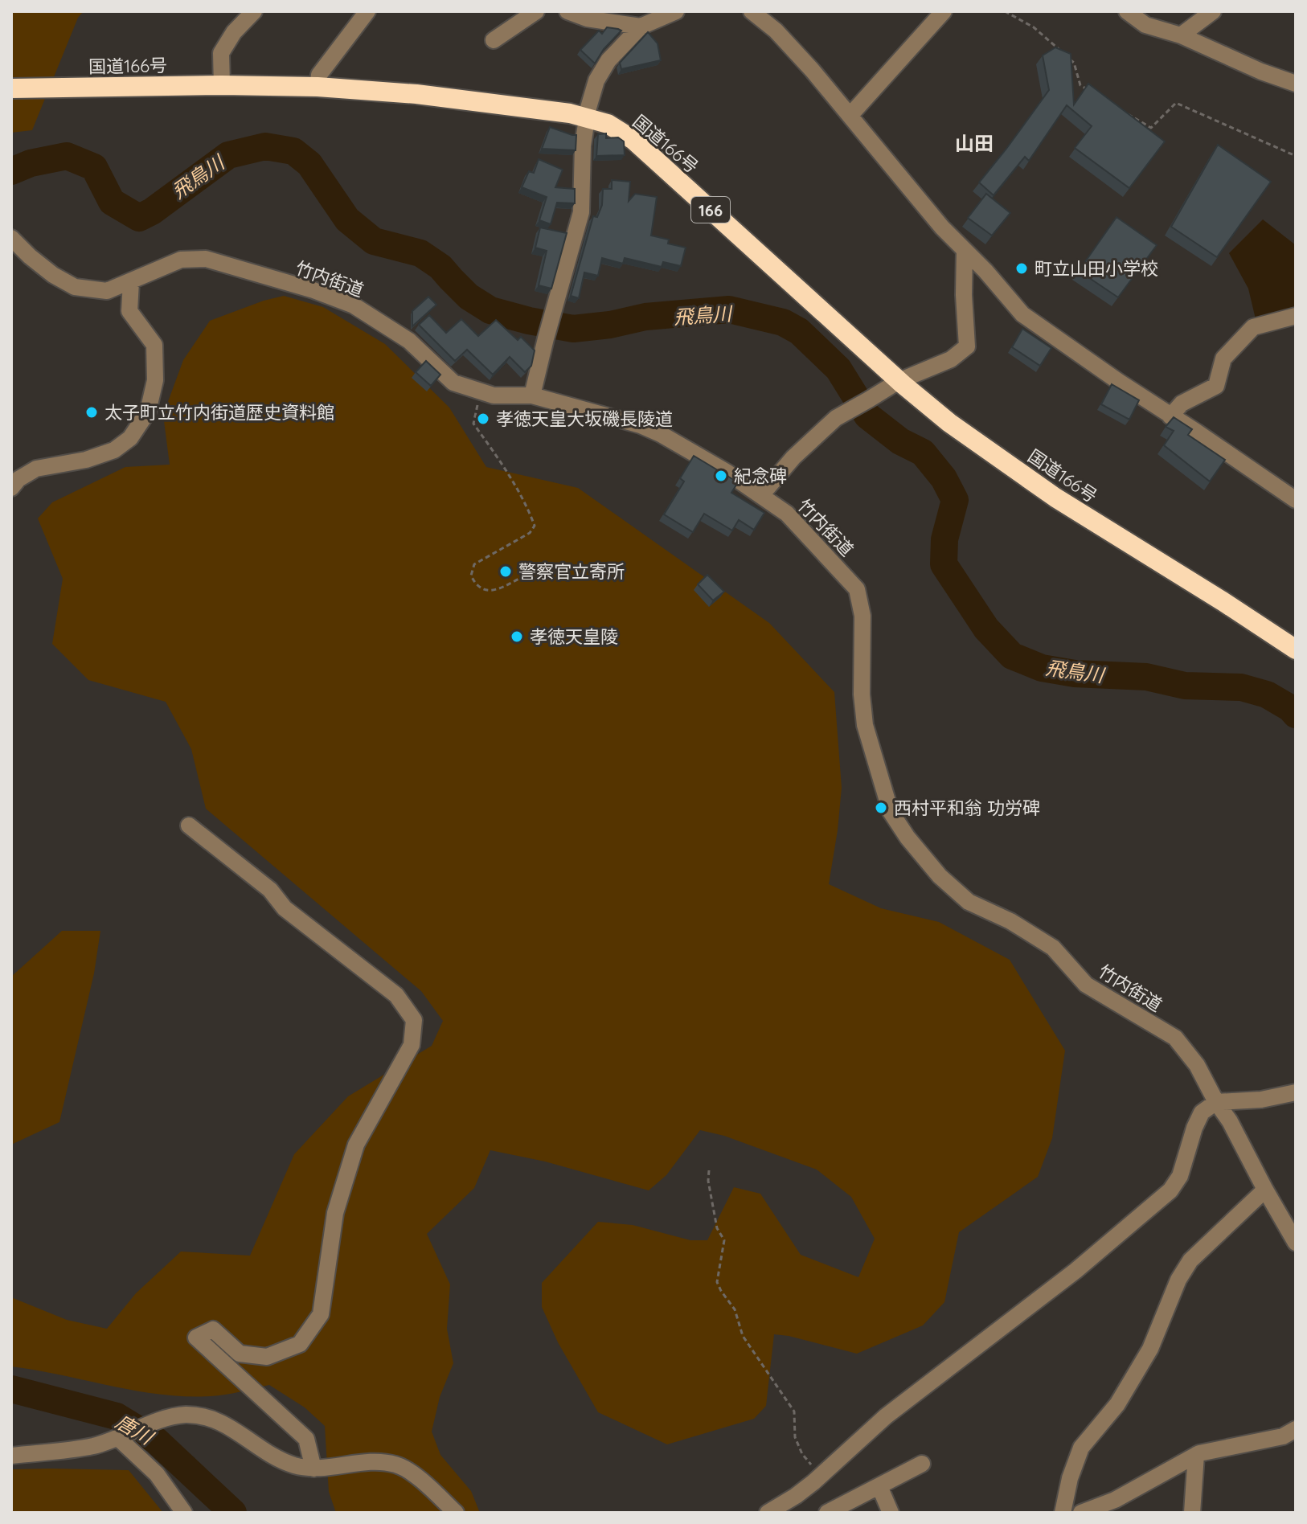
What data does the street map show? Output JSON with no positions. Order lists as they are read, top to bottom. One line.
{"streets":{"highway":["国道166号","166"],"street":["竹内街道"]},"districts":["山田"],"water":["飛鳥川","唐川"],"places":["町立山田小学校","太子町立竹内街道歴史資料館","孝徳天皇大坂磯長陵道","紀念碑","警察官立寄所","孝徳天皇陵","西村平和翁 功労碑"]}
